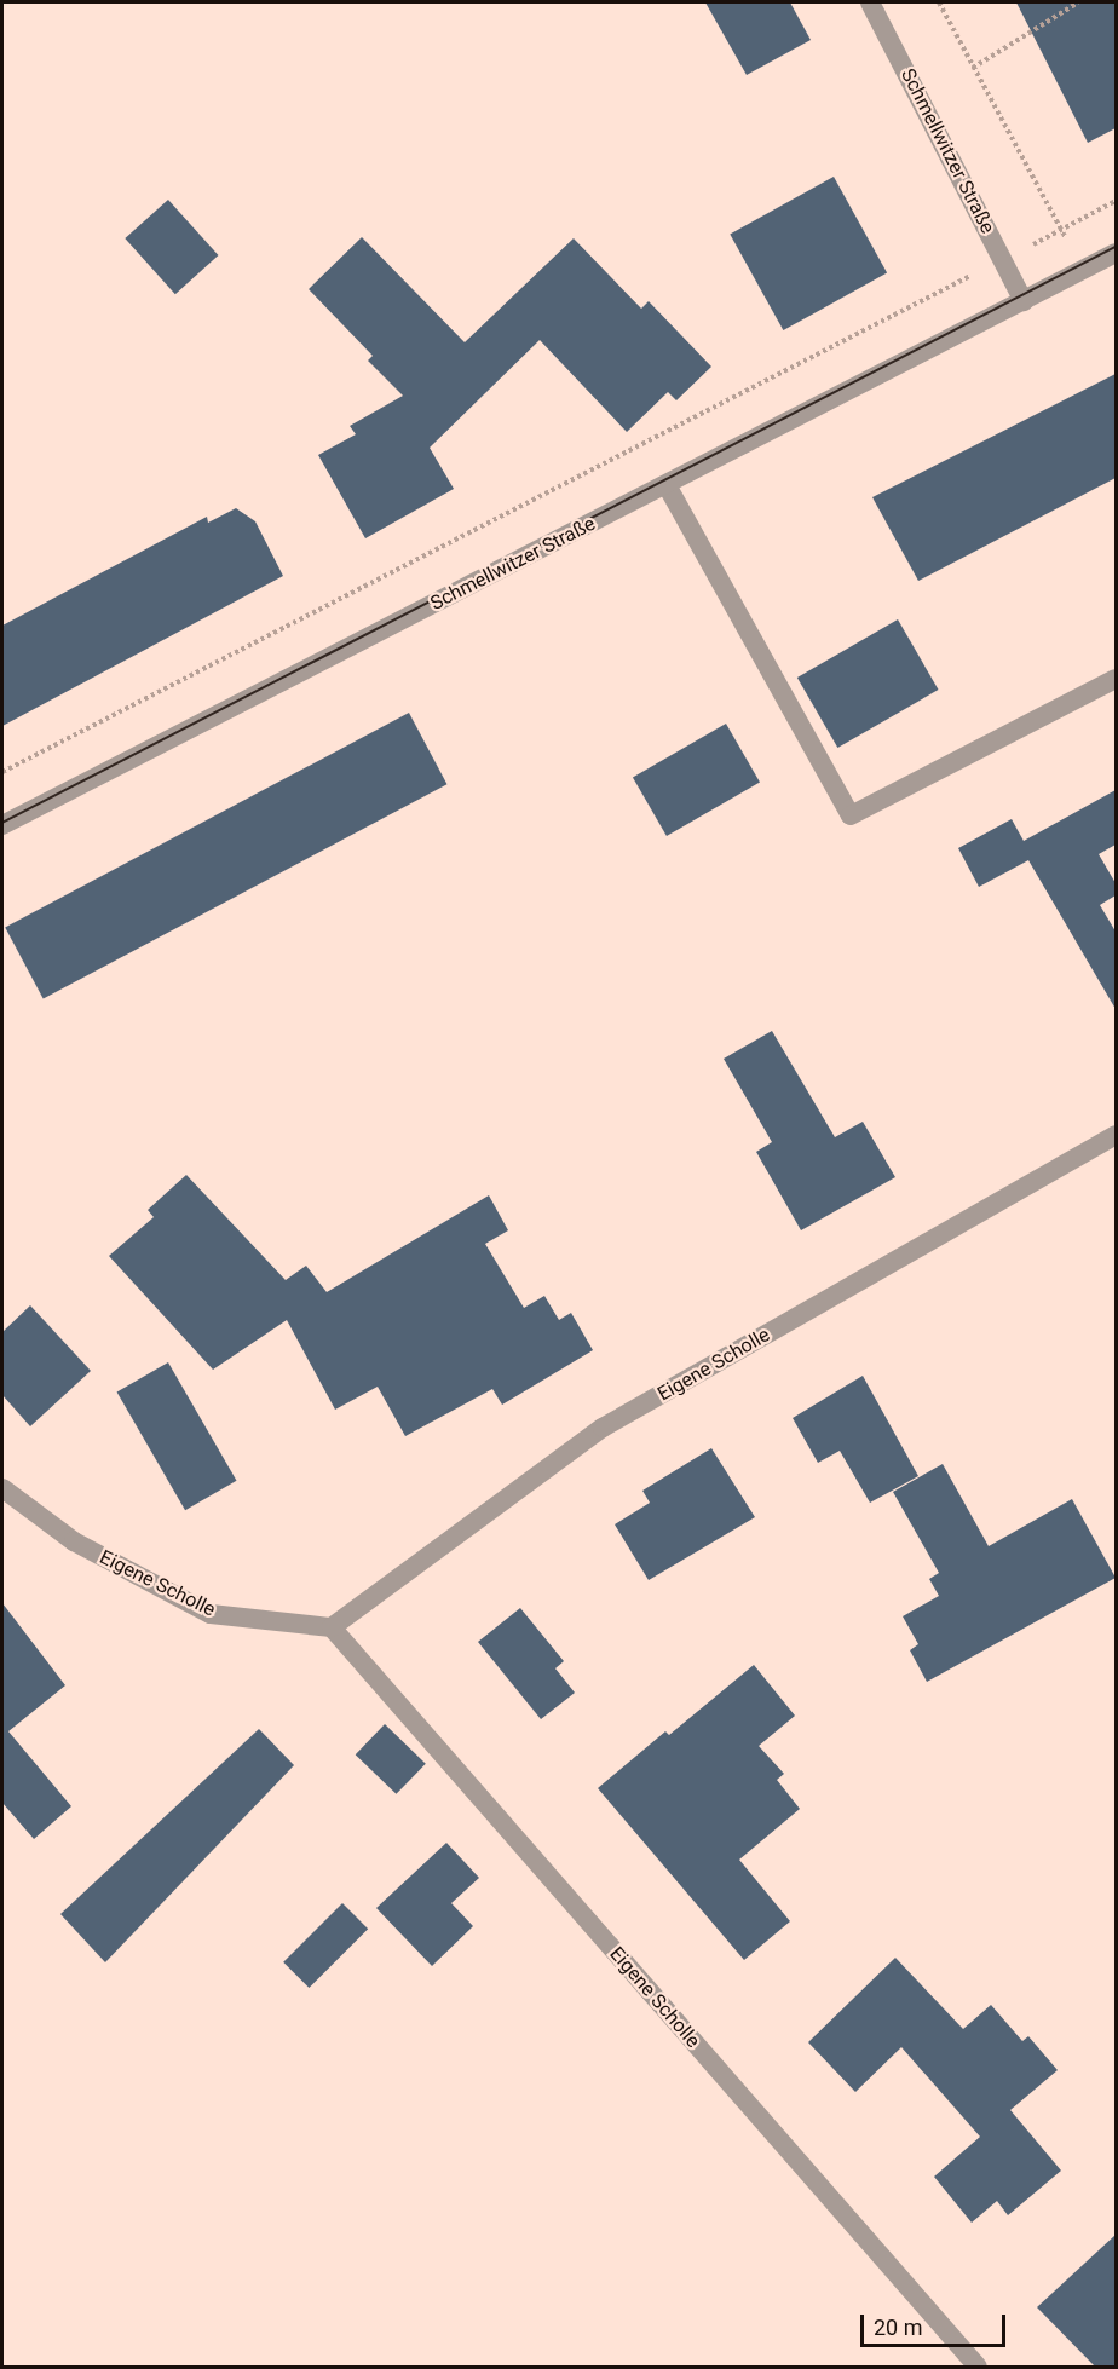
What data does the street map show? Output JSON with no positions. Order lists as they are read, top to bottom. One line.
{"streets":{"street":["Schmellwitzer Straße","Eigene Scholle"]},"scale_bar":"20 m"}
